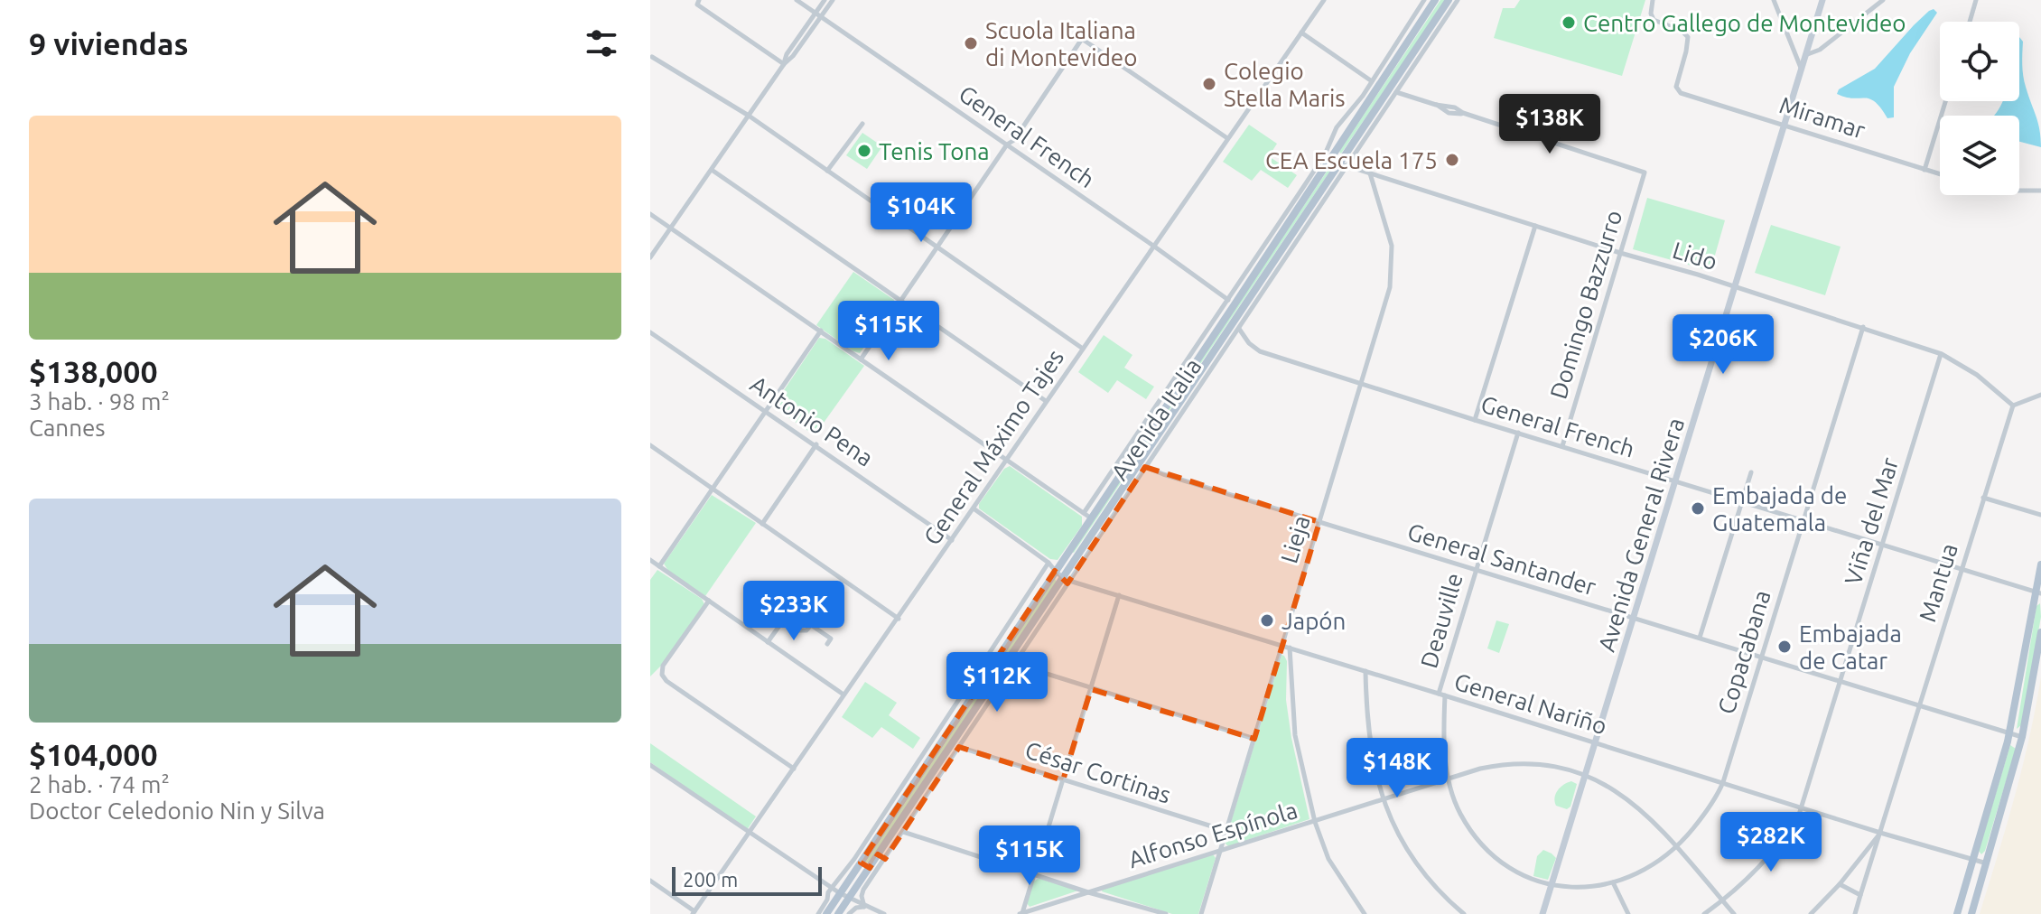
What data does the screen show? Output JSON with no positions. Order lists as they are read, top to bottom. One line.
{"streets":{"main road":["Avenida Italia","Avenida General Rivera"],"street":["Miramar","General French","Lido","Domingo Bazzurro","Antonio Pena","General Máximo Tajes","Viña del Mar","Lieja","General Santander","Mantua","Deauville","Copacabana","General Nariño","César Cortinas","Alfonso Espínola"]},"crossings":[["Miramar","Avenida General Rivera"],["General French","Domingo Bazzurro"],["General French","Avenida Italia"],["General French","General Máximo Tajes"],["General French","Viña del Mar"],["General French","Avenida General Rivera"],["General French","Lieja"],["General French","Mantua"],["General French","Deauville"],["General French","Copacabana"],["Lido","Domingo Bazzurro"],["Lido","Avenida Italia"],["Lido","Viña del Mar"],["Lido","Avenida General Rivera"],["Lido","Lieja"],["Lido","Mantua"],["Lido","Copacabana"],["Domingo Bazzurro","Avenida Italia"],["Avenida Italia","General Santander"],["Avenida Italia","General Nariño"],["Avenida Italia","César Cortinas"],["Antonio Pena","General Máximo Tajes"],["Viña del Mar","General Santander"],["Viña del Mar","General Nariño"],["Viña del Mar","Alfonso Espínola"],["Avenida General Rivera","General Santander"],["Avenida General Rivera","Deauville"],["Avenida General Rivera","Copacabana"],["Avenida General Rivera","General Nariño"],["Avenida General Rivera","Alfonso Espínola"],["Lieja","General Santander"],["Lieja","General Nariño"],["Lieja","César Cortinas"],["Lieja","Alfonso Espínola"],["General Santander","Mantua"],["General Santander","Deauville"],["General Santander","Copacabana"],["Mantua","General Nariño"],["Deauville","Copacabana"],["Deauville","General Nariño"],["Deauville","Alfonso Espínola"],["Copacabana","General Nariño"],["Copacabana","Alfonso Espínola"]],"places":["Centro Gallego de Montevideo","Scuola Italiana di Montevideo","Colegio Stella Maris","Tenis Tona","CEA Escuela 175","Embajada de Guatemala","Japón","Embajada de Catar"],"scale_bar":"200 m","page":{"heading":"9 viviendas","list":[{"name":"$138,000","note":"3 hab. · 98 m² · Cannes"},{"name":"$104,000","note":"2 hab. · 74 m² · Doctor Celedonio Nin y Silva"}],"price":["$138K","$104K","$115K","$206K","$233K","$112K","$148K","$282K","$115K"],"scale":"200 m"}}
